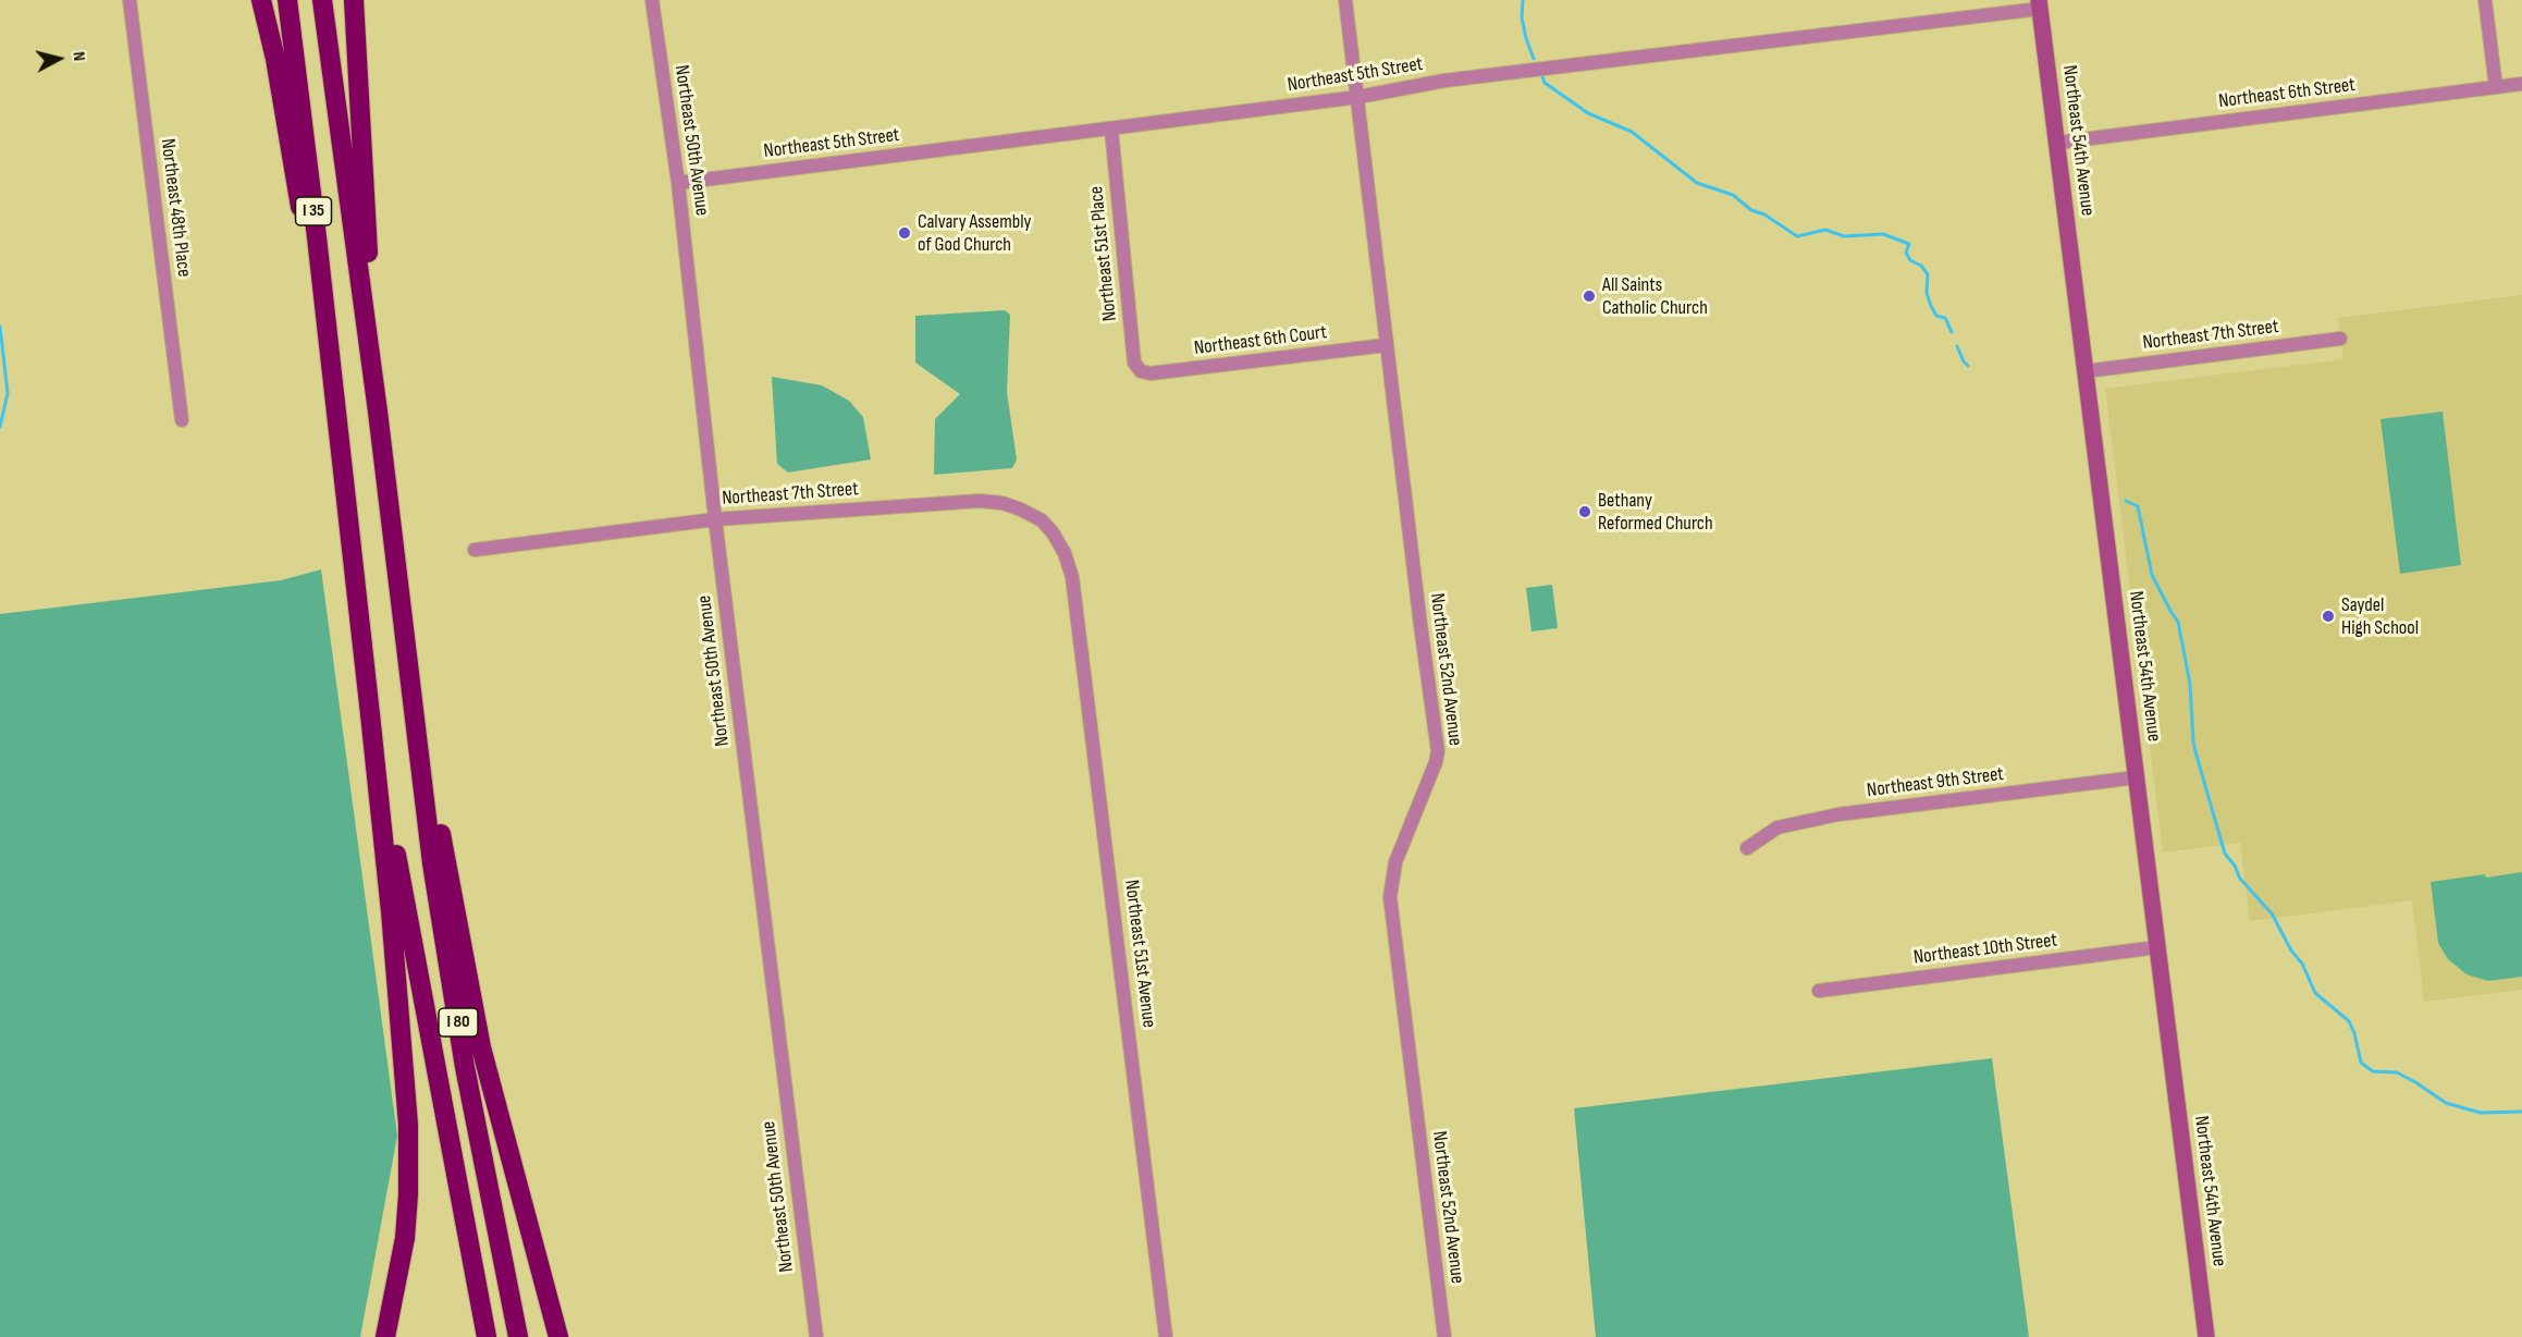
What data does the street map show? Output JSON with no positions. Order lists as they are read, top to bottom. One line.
{"streets":{"highway":["I 35","I 80"],"main road":["Northeast 54th Avenue"],"street":["Northeast 5th Street","Northeast 6th Street","Northeast 50th Avenue","Northeast 48th Place","Northeast 51st Place","Northeast 7th Street","Northeast 6th Court","Northeast 52nd Avenue","Northeast 9th Street","Northeast 10th Street","Northeast 51st Avenue"]},"crossings":[["Northeast 5th Street","Northeast 50th Avenue"],["Northeast 5th Street","Northeast 54th Avenue"],["Northeast 5th Street","Northeast 51st Place"],["Northeast 5th Street","Northeast 52nd Avenue"],["Northeast 6th Street","Northeast 54th Avenue"],["Northeast 50th Avenue","Northeast 7th Street"],["Northeast 54th Avenue","Northeast 7th Street"],["Northeast 54th Avenue","Northeast 9th Street"],["Northeast 54th Avenue","Northeast 10th Street"],["Northeast 51st Place","Northeast 6th Court"],["Northeast 7th Street","Northeast 51st Avenue"],["Northeast 6th Court","Northeast 52nd Avenue"]],"places":["Calvary Assembly of God Church","All Saints Catholic Church","Bethany Reformed Church","Saydel High School"],"north":"right"}
